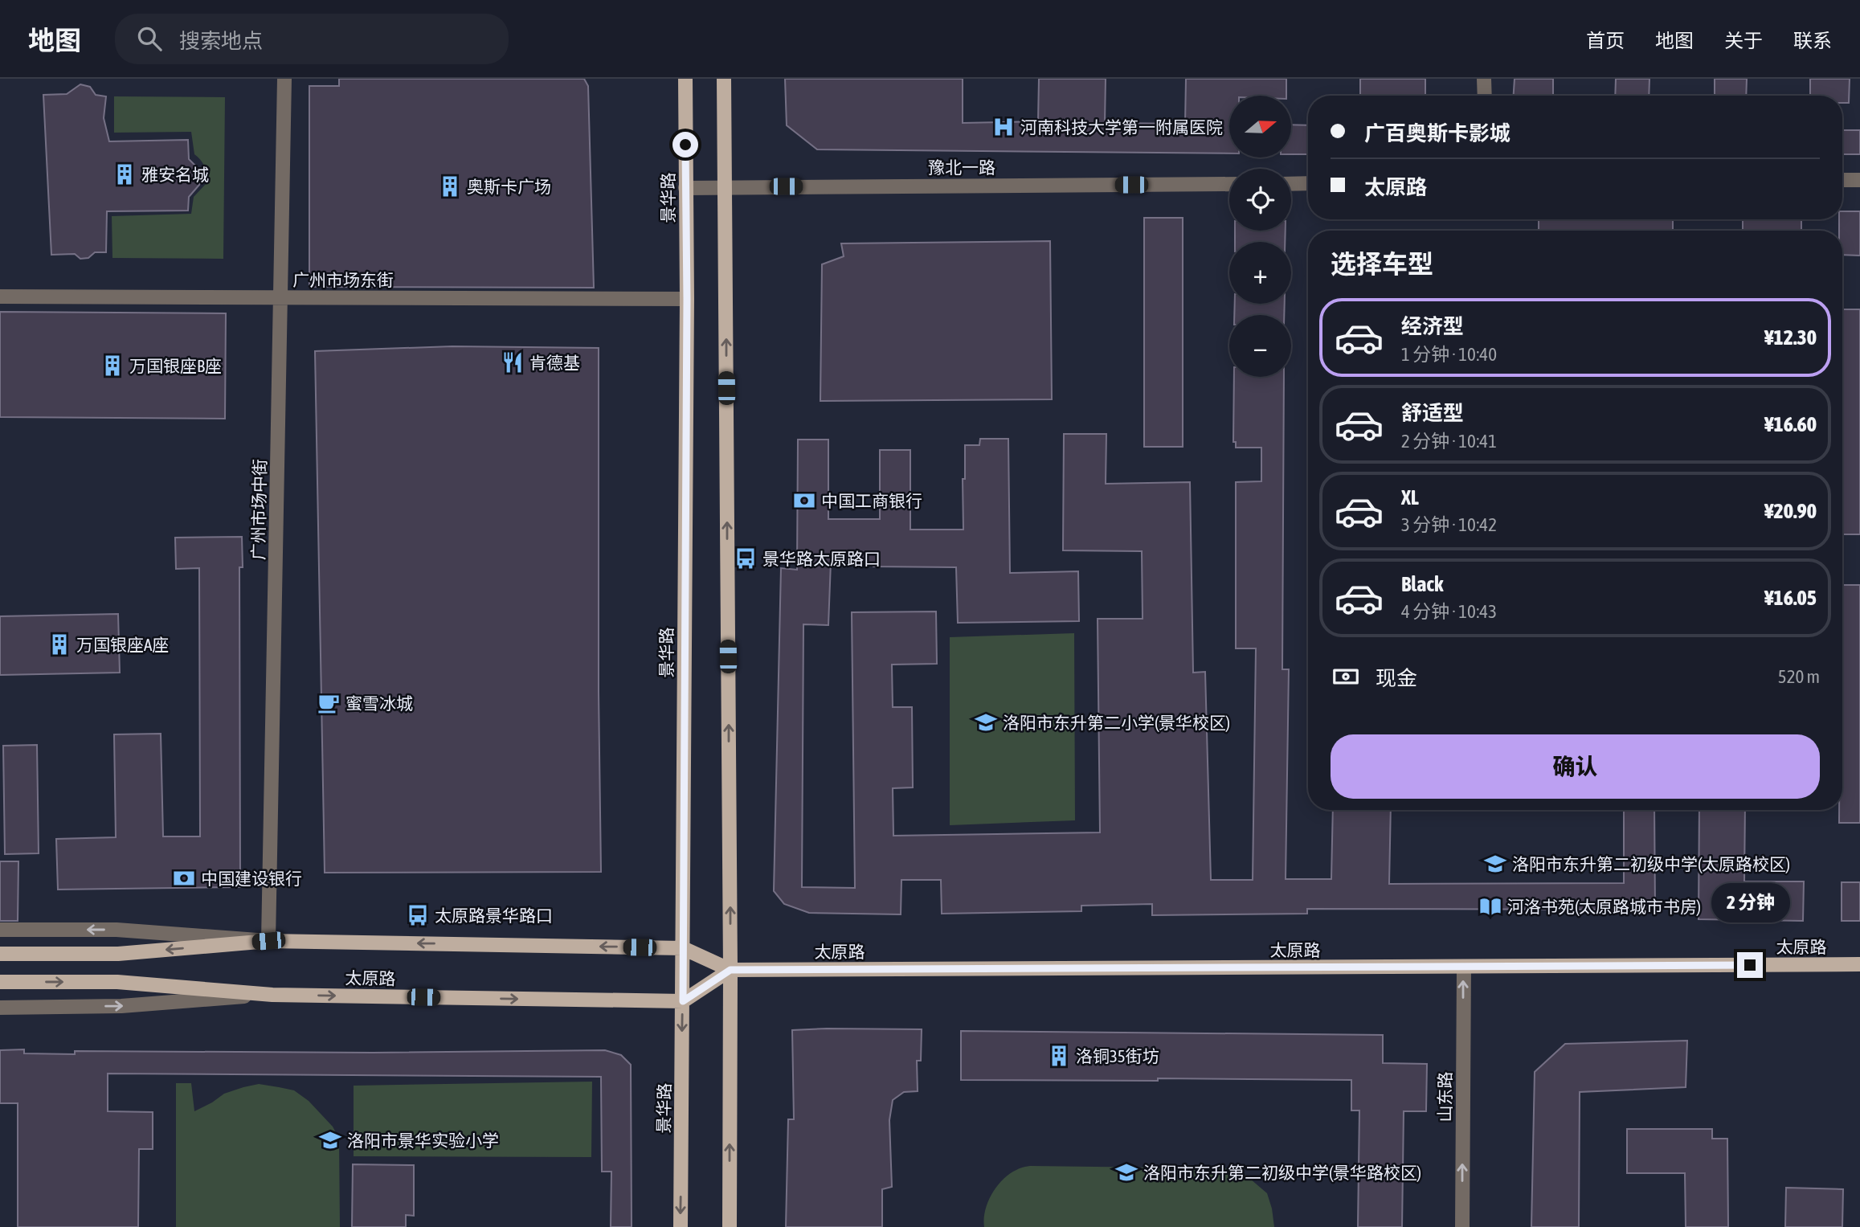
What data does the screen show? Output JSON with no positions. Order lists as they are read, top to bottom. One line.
{"streets":{"main road":["景华路","太原路"],"street":["豫北一路","广州市场东街","广州市场中街","山东路"]},"crossings":[["豫北一路","景华路"],["景华路","广州市场东街"],["景华路","太原路"],["广州市场东街","广州市场中街"],["广州市场中街","太原路"],["太原路","山东路"]],"one_way":["山东路"],"places":{"hospital":["河南科技大学第一附属医院"],"building":["雅安名城","奥斯卡广场","万国银座B座","万国银座A座","洛铜35街坊"],"restaurant":["肯德基"],"bank":["中国工商银行","中国建设银行"],"bus stop":["景华路太原路口","太原路景华路口"],"cafe":["蜜雪冰城"],"school or university":["洛阳市东升第二小学(景华校区)","洛阳市东升第二初级中学(太原路校区)","洛阳市景华实验小学","洛阳市东升第二初级中学(景华路校区)"],"library":["河洛书苑(太原路城市书房)"]},"north":"right","page":{"header":"地图","search":"搜索地点","nav":["首页","地图","关于","联系"],"map_buttons":["+","−"],"banner":["广百奥斯卡影城","太原路"],"heading":"选择车型","list":[{"name":"经济型","note":"1 分钟 · 10:40","value":"¥12.30"},{"name":"舒适型","note":"2 分钟 · 10:41","value":"¥16.60"},{"name":"XL","note":"3 分钟 · 10:42","value":"¥20.90"},{"name":"Black","note":"4 分钟 · 10:43","value":"¥16.05"}],"pay":["现金","520 m"],"buttons":"确认","bubble":"2 分钟"}}
